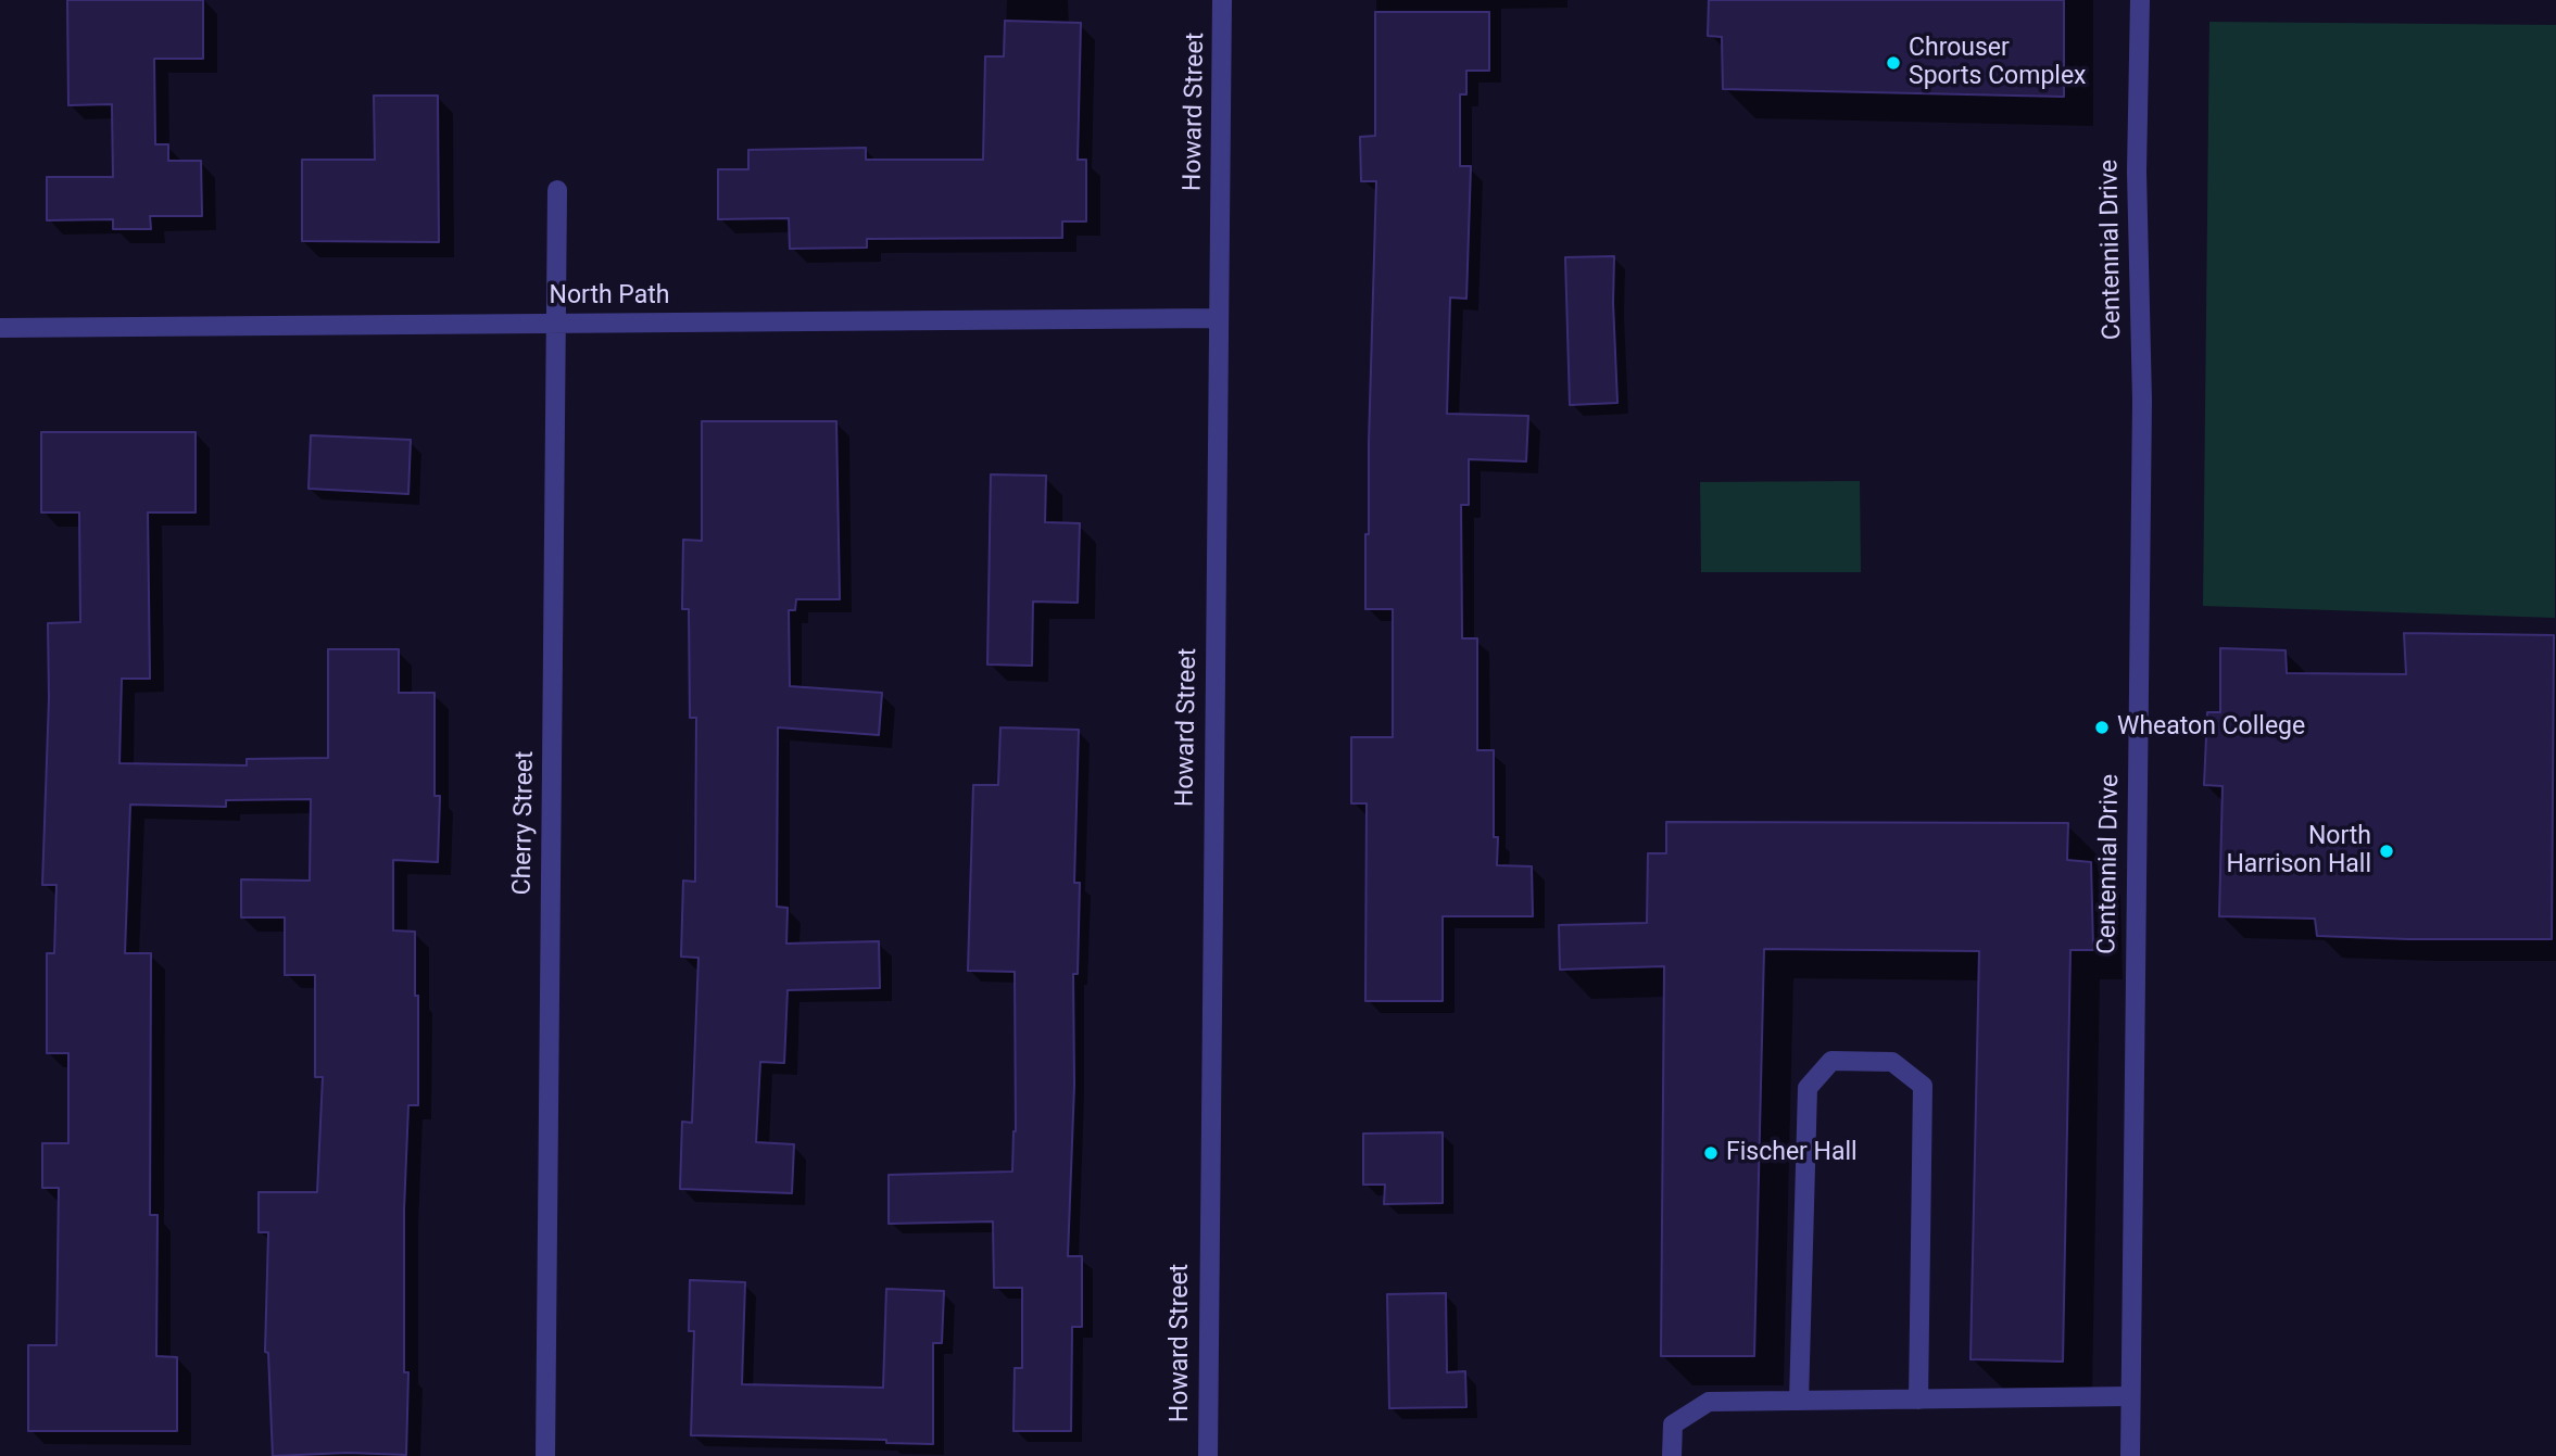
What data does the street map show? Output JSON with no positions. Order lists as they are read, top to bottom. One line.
{"streets":{"street":["Howard Street","Centennial Drive","North Path","Cherry Street"]},"crossings":[["Howard Street","North Path"],["North Path","Cherry Street"]],"places":["Chrouser Sports Complex","Wheaton College","North Harrison Hall","Fischer Hall"]}
